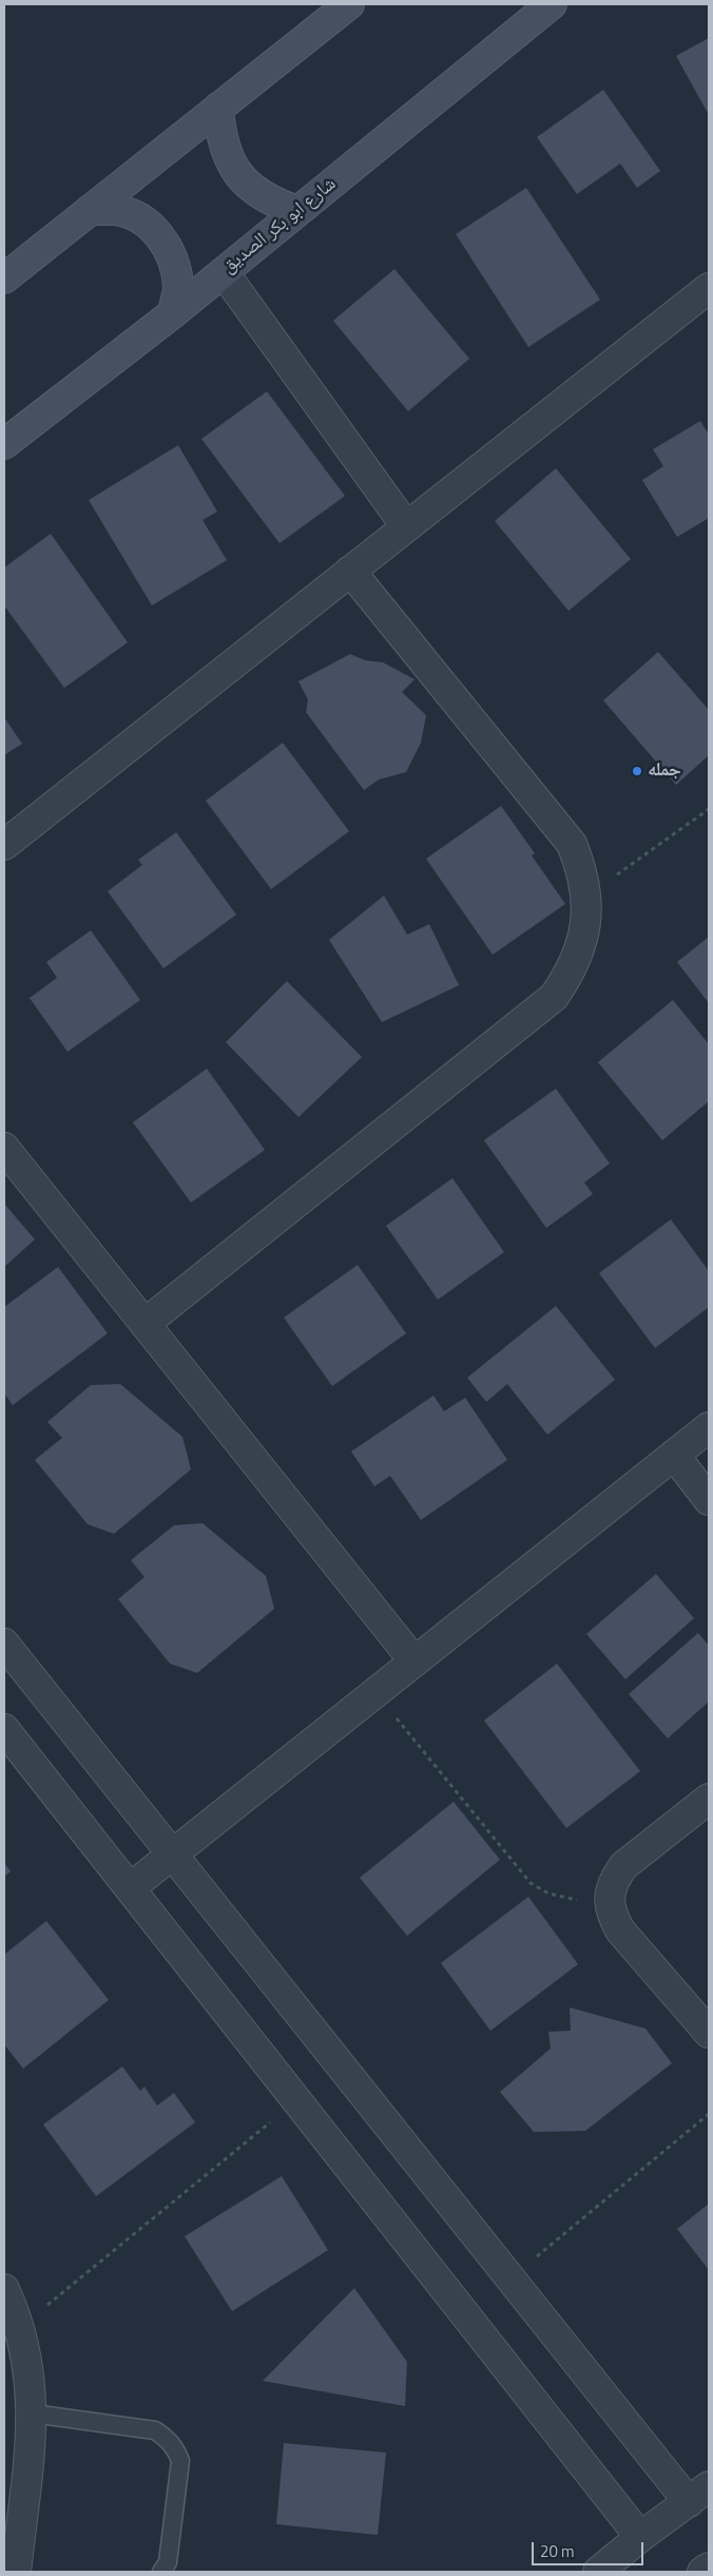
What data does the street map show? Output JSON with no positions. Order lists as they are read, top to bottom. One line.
{"streets":{"main road":["شارع ابو بكر الصديق"]},"places":["جمله"],"scale_bar":"20 m"}
